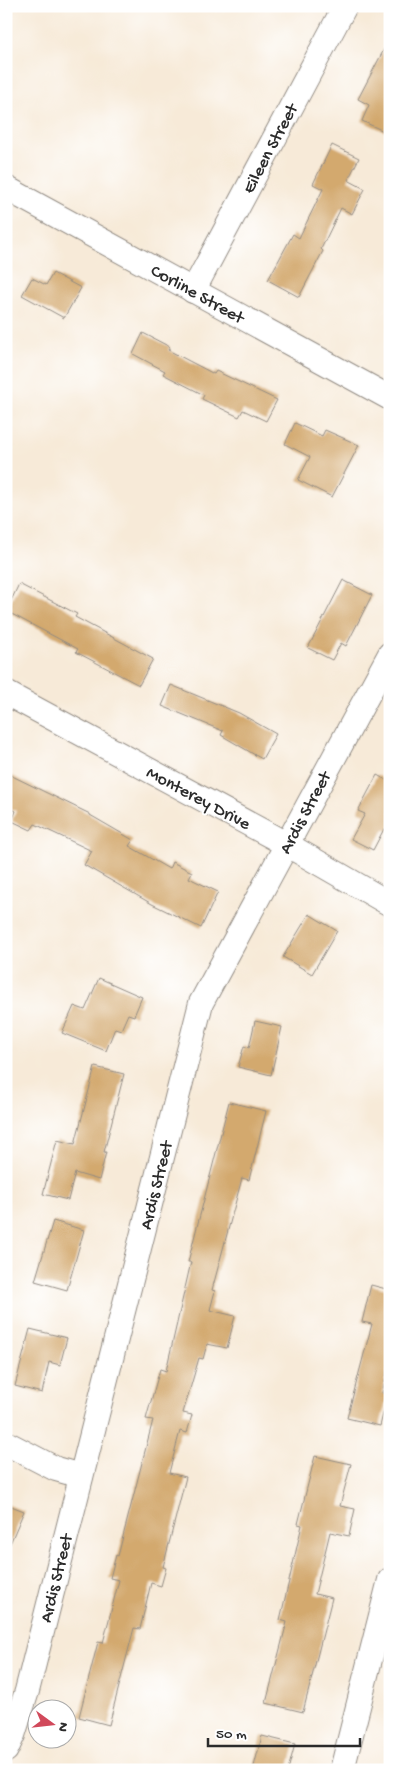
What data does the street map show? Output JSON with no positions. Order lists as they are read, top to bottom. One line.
{"streets":{"street":["Eileen Street","Corline Street","Monterey Drive","Ardis Street"]},"crossings":[["Eileen Street","Corline Street"],["Monterey Drive","Ardis Street"]],"scale_bar":"50 m","north":"right"}
